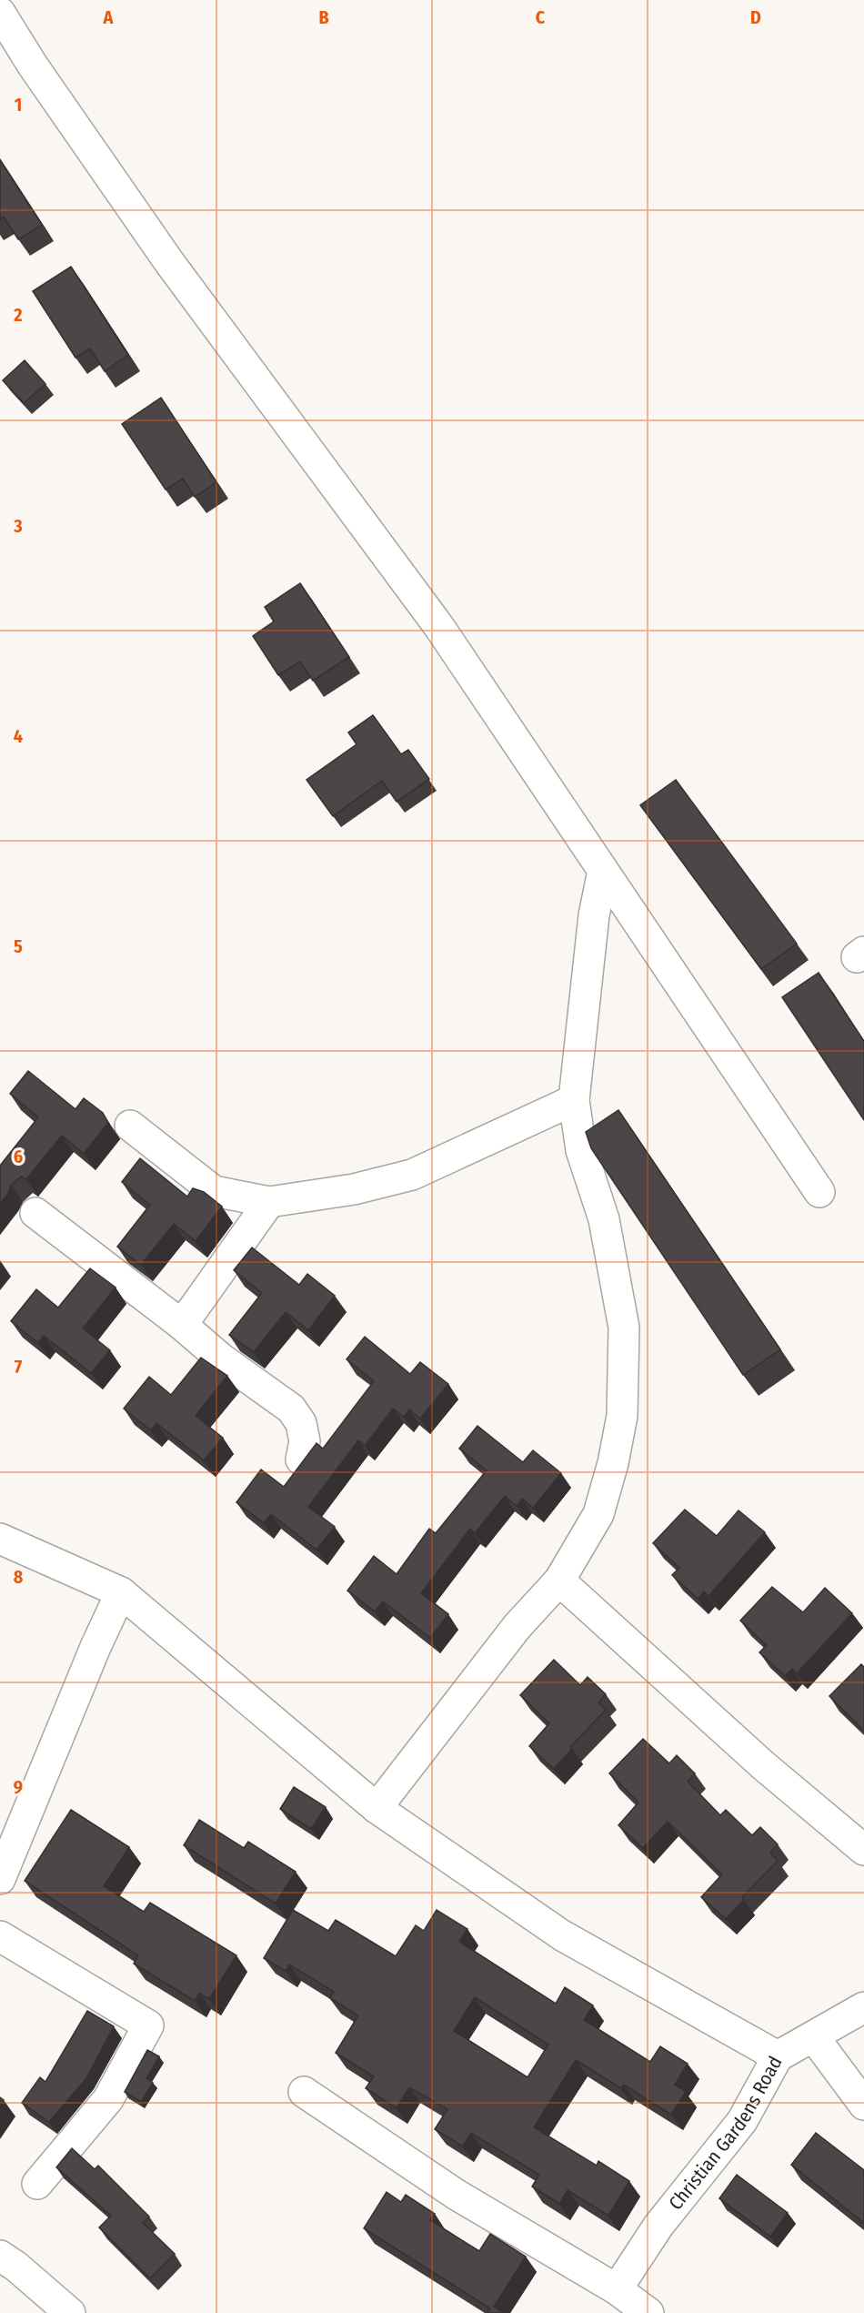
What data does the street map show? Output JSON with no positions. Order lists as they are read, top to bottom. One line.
{"streets":{"street":["Christian Gardens Road"]},"grid":{"columns":["A","B","C","D"],"rows":["1","2","3","4","5","6","7","8","9"]}}
